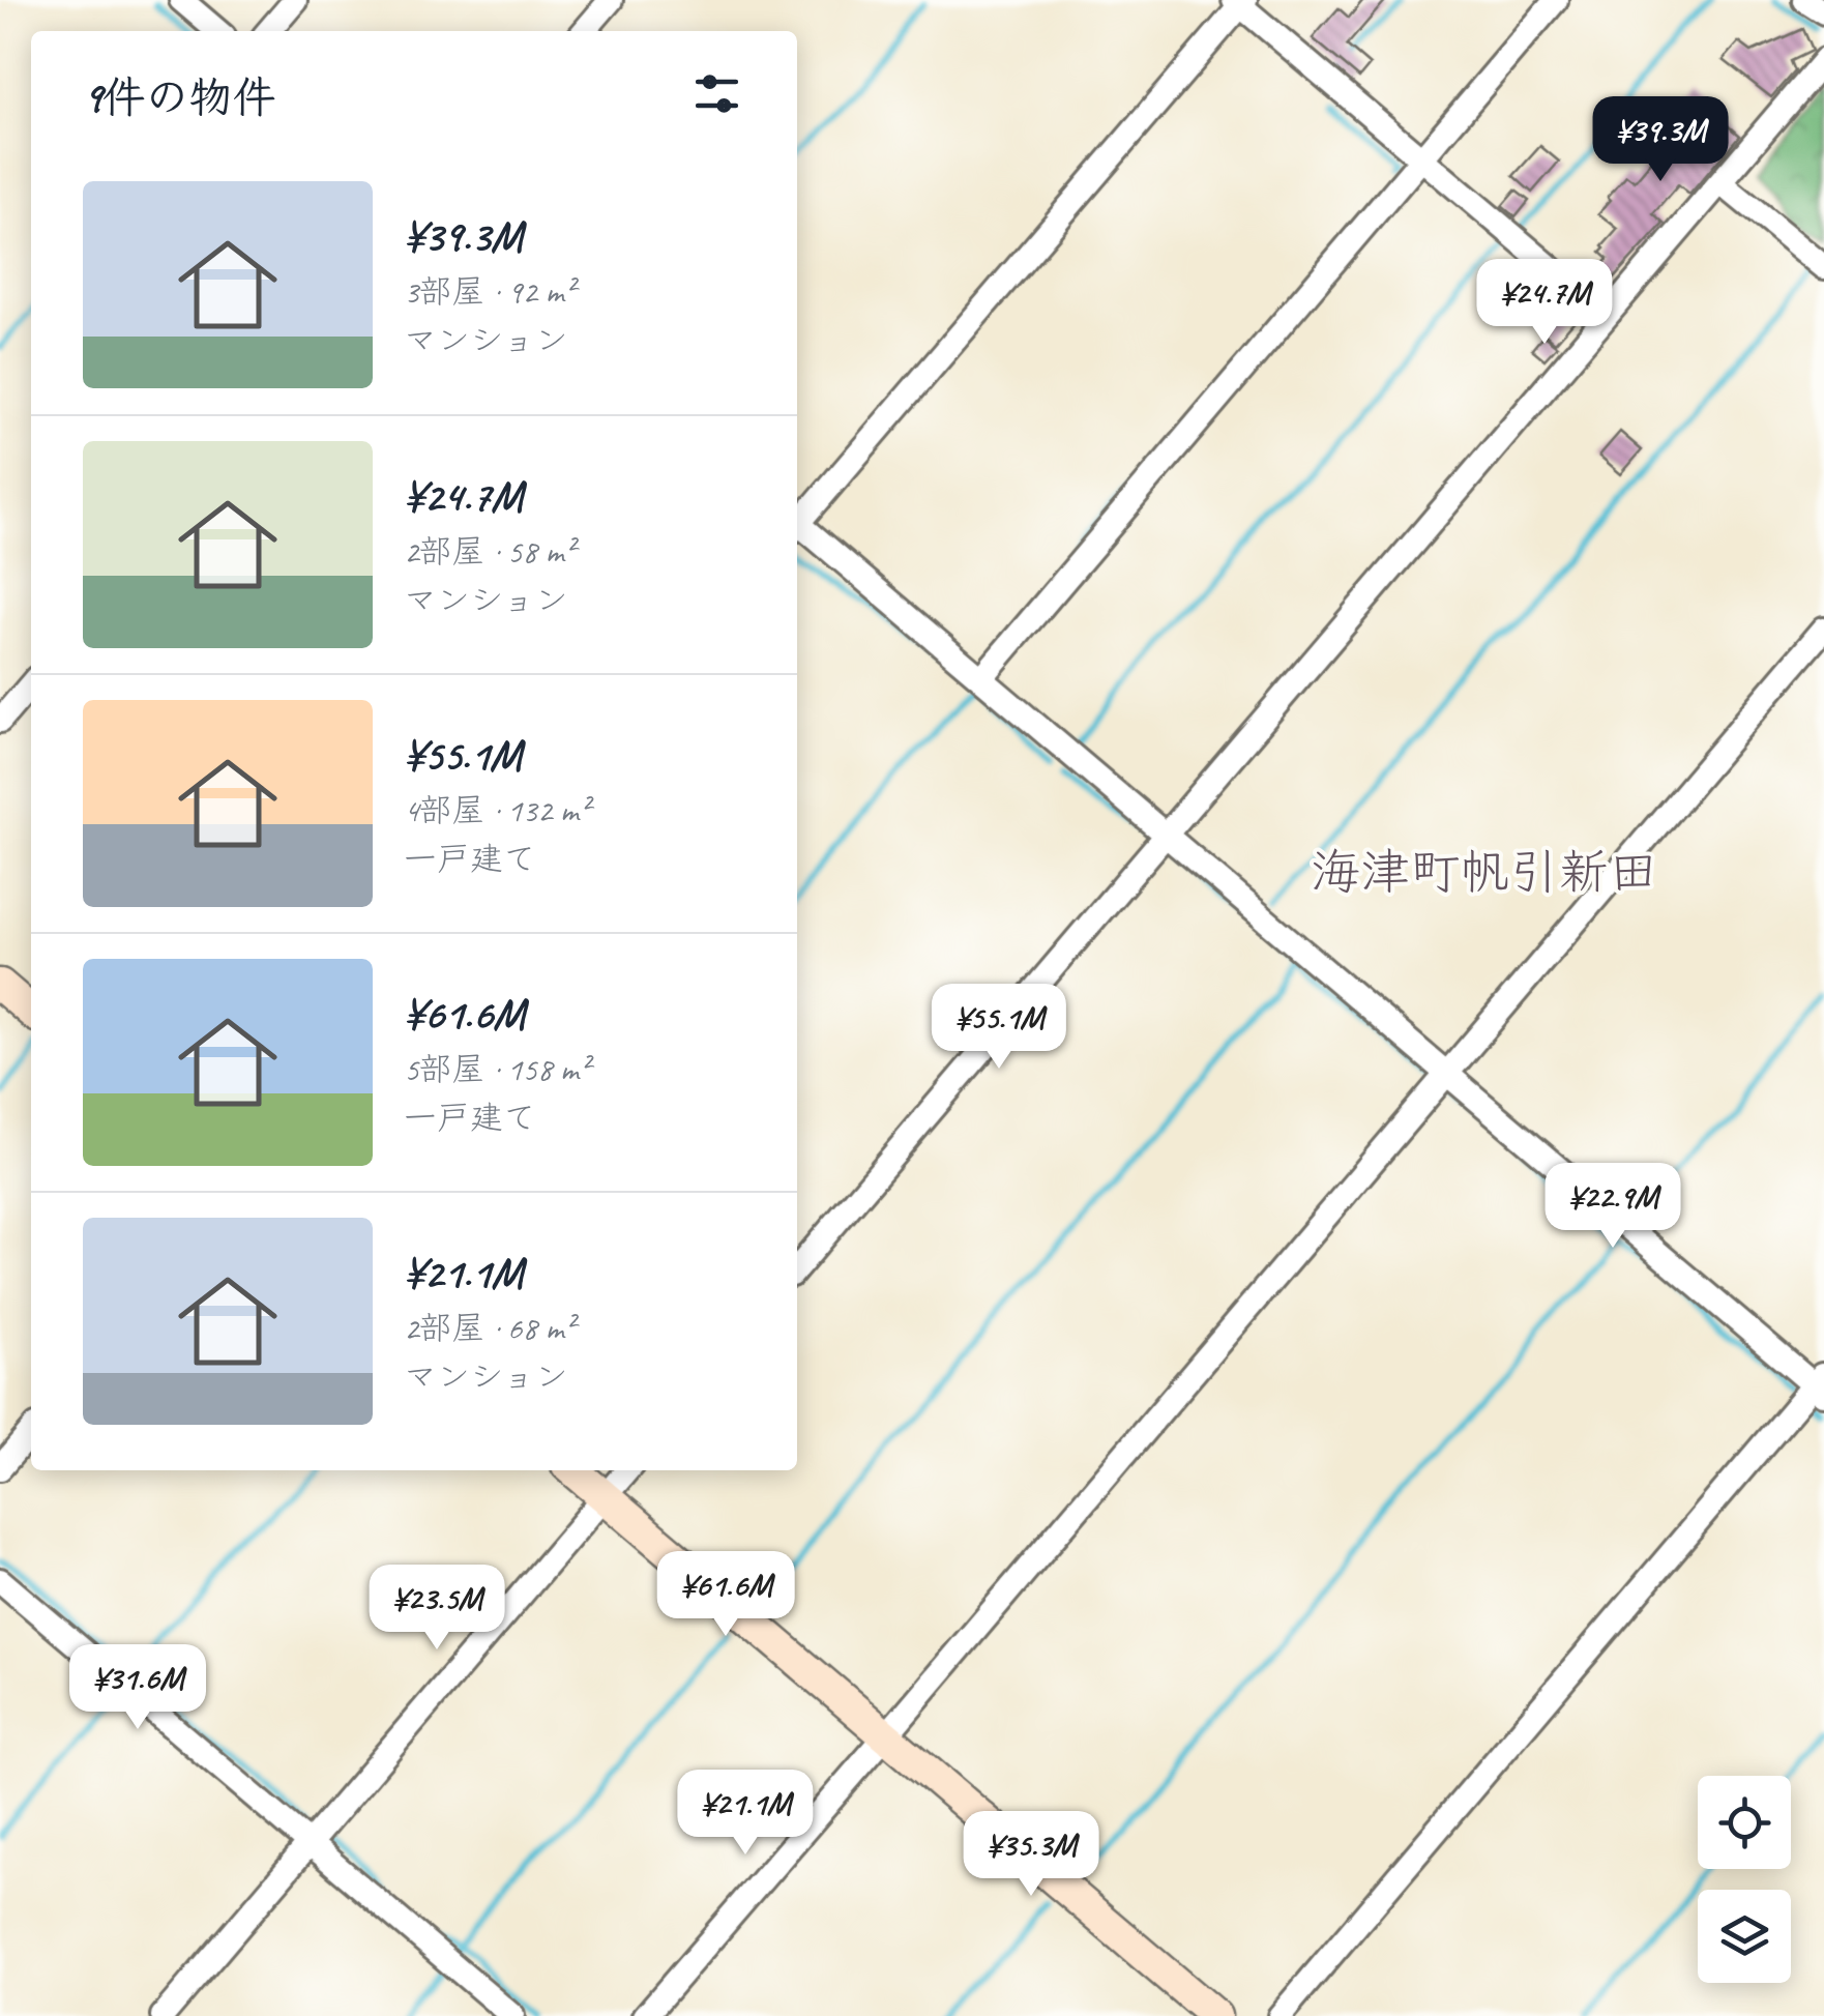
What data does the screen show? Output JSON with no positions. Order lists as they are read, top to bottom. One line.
{"districts":["海津町帆引新田"],"page":{"heading":"9件の物件","price":["¥39.3M","¥24.7M","¥55.1M","¥22.9M","¥61.6M","¥23.5M","¥31.6M","¥21.1M","¥35.3M"],"list":[{"name":"¥39.3M","note":"3部屋 · 92 m² · マンション"},{"name":"¥24.7M","note":"2部屋 · 58 m² · マンション"},{"name":"¥55.1M","note":"4部屋 · 132 m² · 一戸建て"},{"name":"¥61.6M","note":"5部屋 · 158 m² · 一戸建て"},{"name":"¥21.1M","note":"2部屋 · 68 m² · マンション"}]}}
